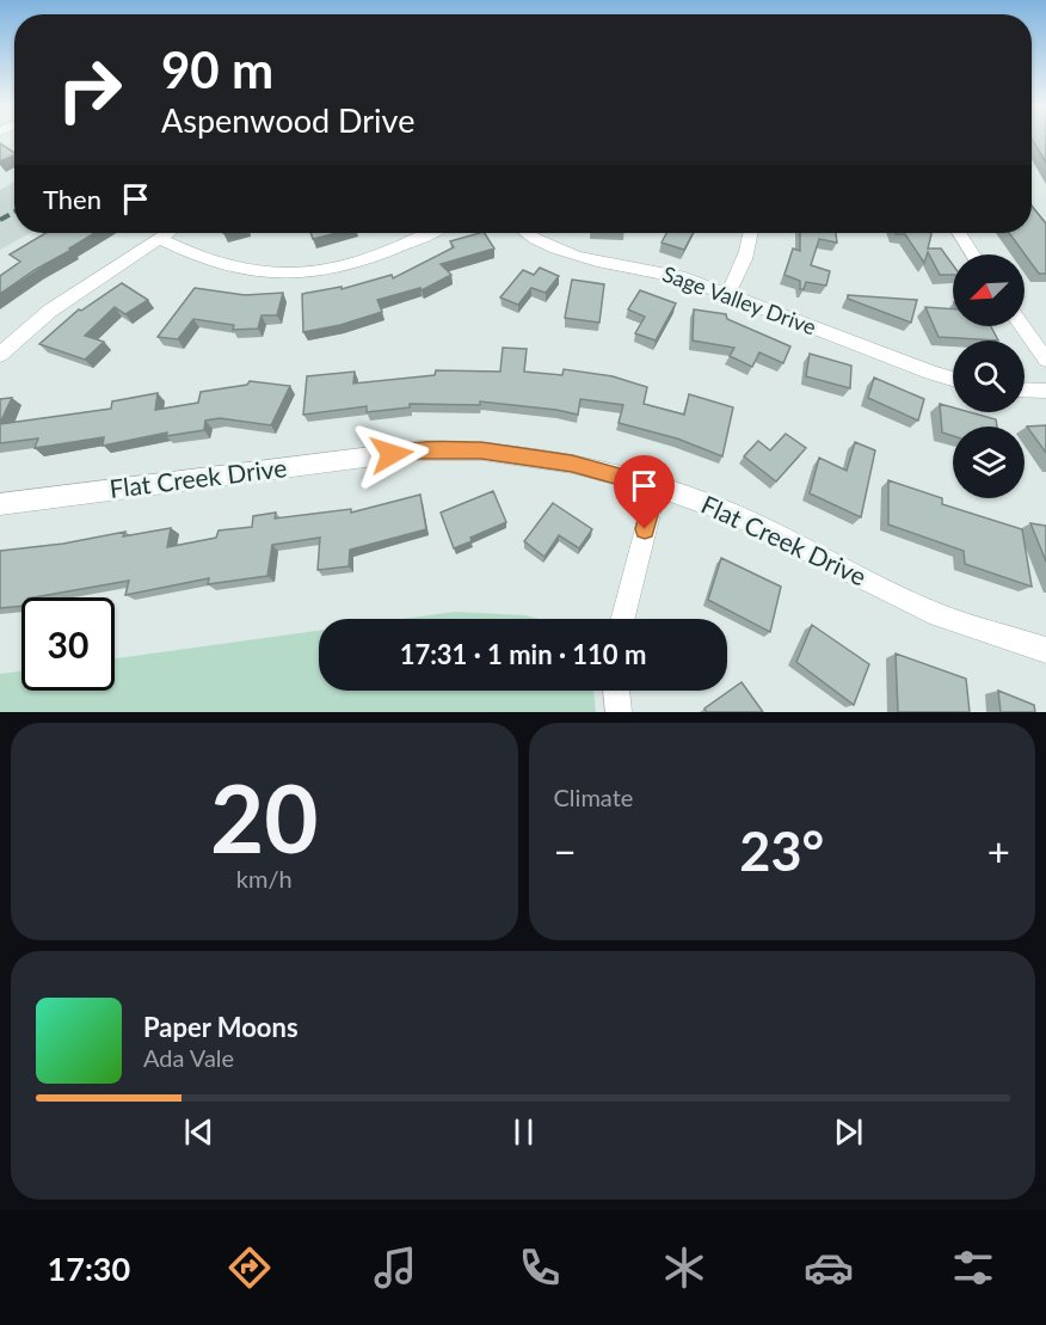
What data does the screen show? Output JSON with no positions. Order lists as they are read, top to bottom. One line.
{"streets":{"street":["Sage Valley Drive","Flat Creek Drive"]},"north":"bottom left","page":{"turn":["90 m","Aspenwood Drive"],"then":"Then","limit":"30","trip":"17:31 · 1 min · 110 m","tile":[["20","km/h"],"Climate"],"heat":["−","23°","+"],"song":["Paper Moons","Ada Vale"],"tabs":"17:30"}}
